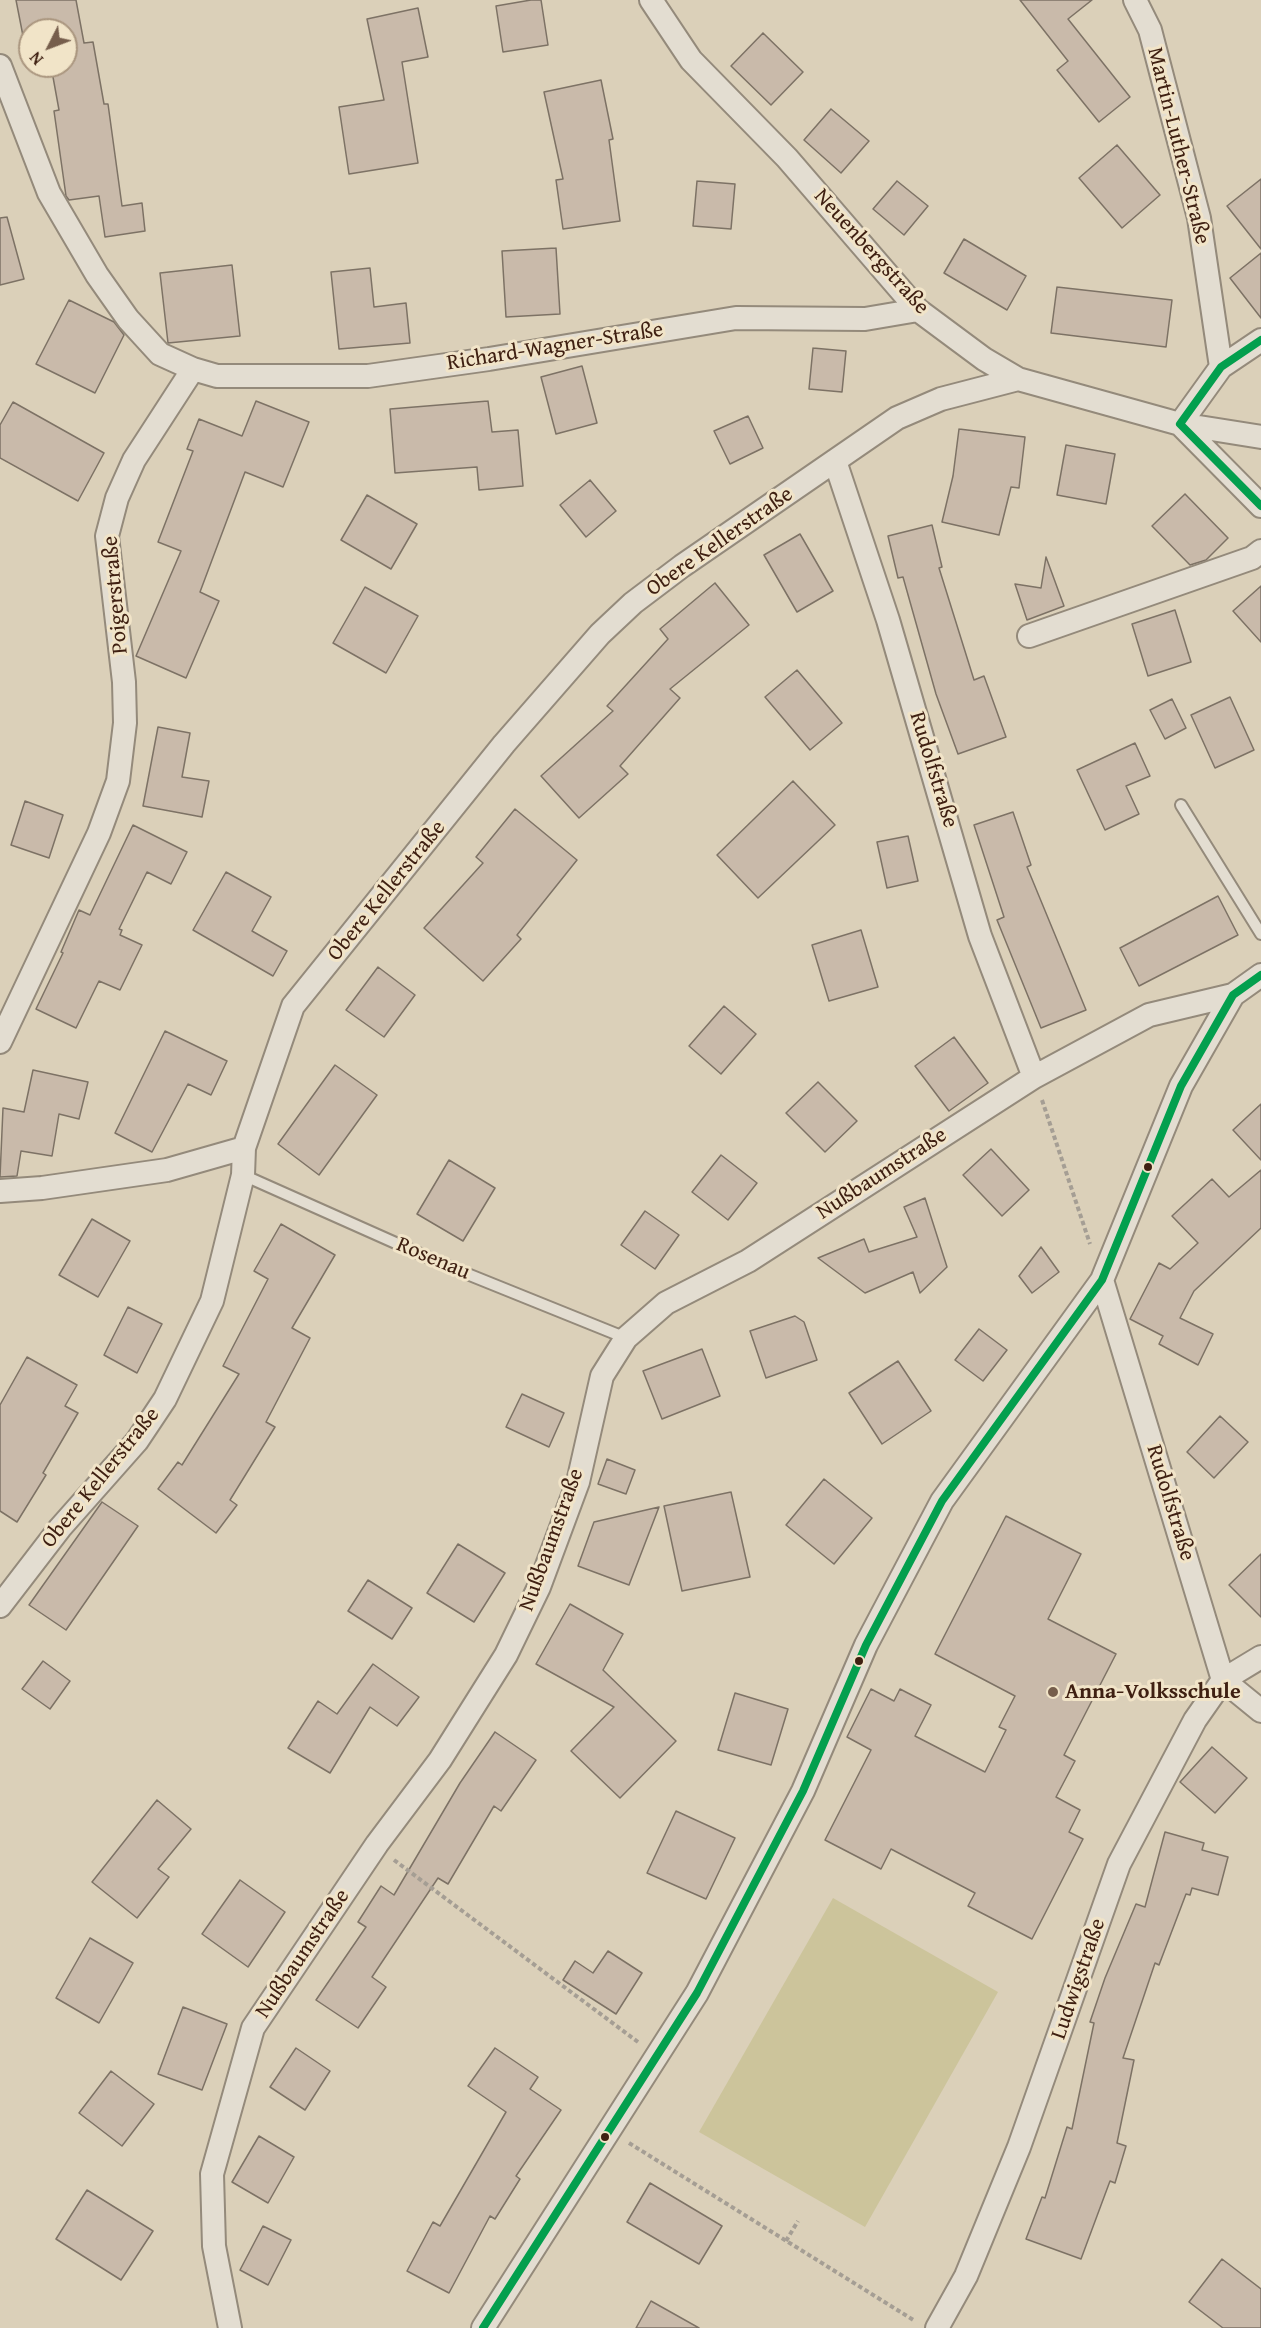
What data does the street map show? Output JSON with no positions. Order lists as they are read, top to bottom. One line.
{"streets":{"street":["Martin-Luther-Straße","Neuenbergstraße","Richard-Wagner-Straße","Obere Kellerstraße","Poigerstraße","Rudolfstraße","Nußbaumstraße","Ludwigstraße"],"lane":["Rosenau"]},"crossings":[["Neuenbergstraße","Richard-Wagner-Straße"],["Neuenbergstraße","Obere Kellerstraße"],["Richard-Wagner-Straße","Poigerstraße"],["Obere Kellerstraße","Rudolfstraße"],["Obere Kellerstraße","Rosenau"],["Rudolfstraße","Nußbaumstraße"],["Rudolfstraße","Ludwigstraße"],["Nußbaumstraße","Rosenau"]],"places":["Anna-Volksschule"],"north":"bottom left"}
